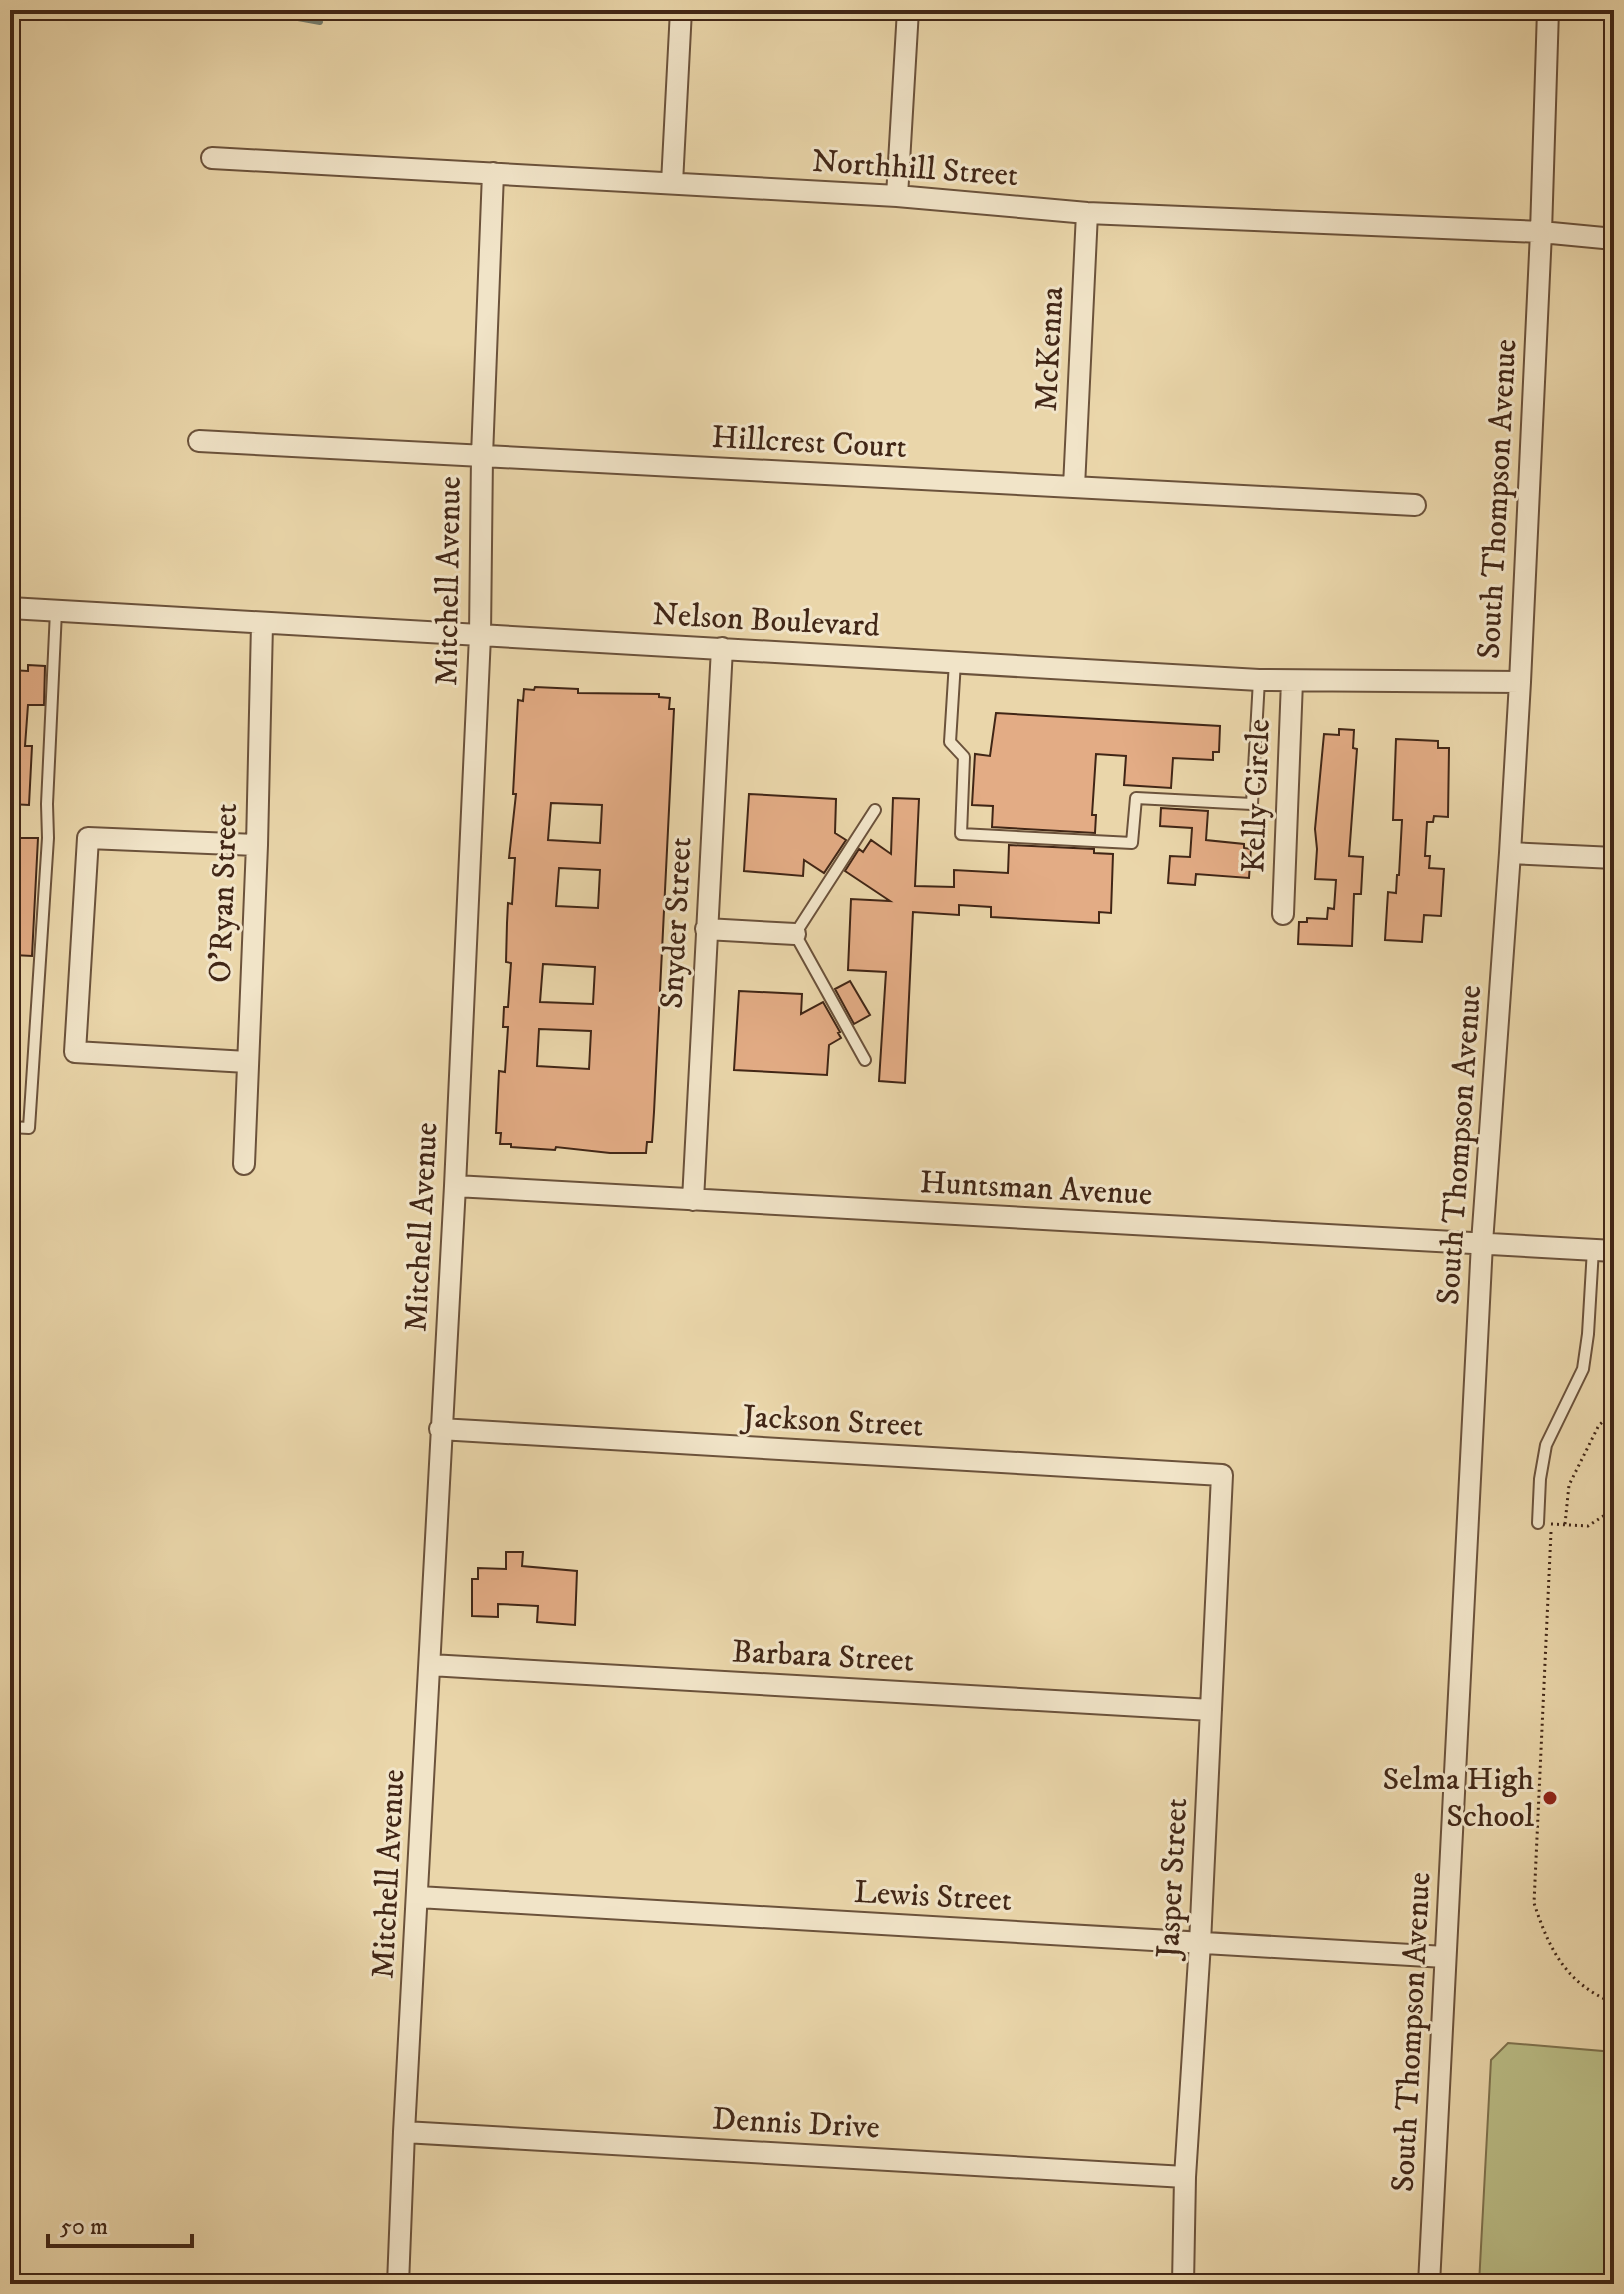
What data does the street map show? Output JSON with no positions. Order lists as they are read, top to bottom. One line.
{"streets":{"street":["Northhill Street","McKenna","Hillcrest Court","South Thompson Avenue","Mitchell Avenue","Nelson Boulevard","Kelly Circle","O'Ryan Street","Snyder Street","Huntsman Avenue","Jackson Street","Barbara Street","Jasper Street","Lewis Street","Dennis Drive"]},"crossings":[["Northhill Street","McKenna"],["Northhill Street","South Thompson Avenue"],["Northhill Street","Mitchell Avenue"],["McKenna","Hillcrest Court"],["Hillcrest Court","Mitchell Avenue"],["South Thompson Avenue","Nelson Boulevard"],["South Thompson Avenue","Huntsman Avenue"],["South Thompson Avenue","Lewis Street"],["Mitchell Avenue","Nelson Boulevard"],["Mitchell Avenue","Huntsman Avenue"],["Mitchell Avenue","Jackson Street"],["Mitchell Avenue","Barbara Street"],["Mitchell Avenue","Lewis Street"],["Mitchell Avenue","Dennis Drive"],["Nelson Boulevard","Kelly Circle"],["Nelson Boulevard","O'Ryan Street"],["Nelson Boulevard","Snyder Street"],["Snyder Street","Huntsman Avenue"],["Jackson Street","Jasper Street"],["Barbara Street","Jasper Street"],["Jasper Street","Lewis Street"],["Jasper Street","Dennis Drive"]],"places":["Selma High School"],"scale_bar":"50 m"}
